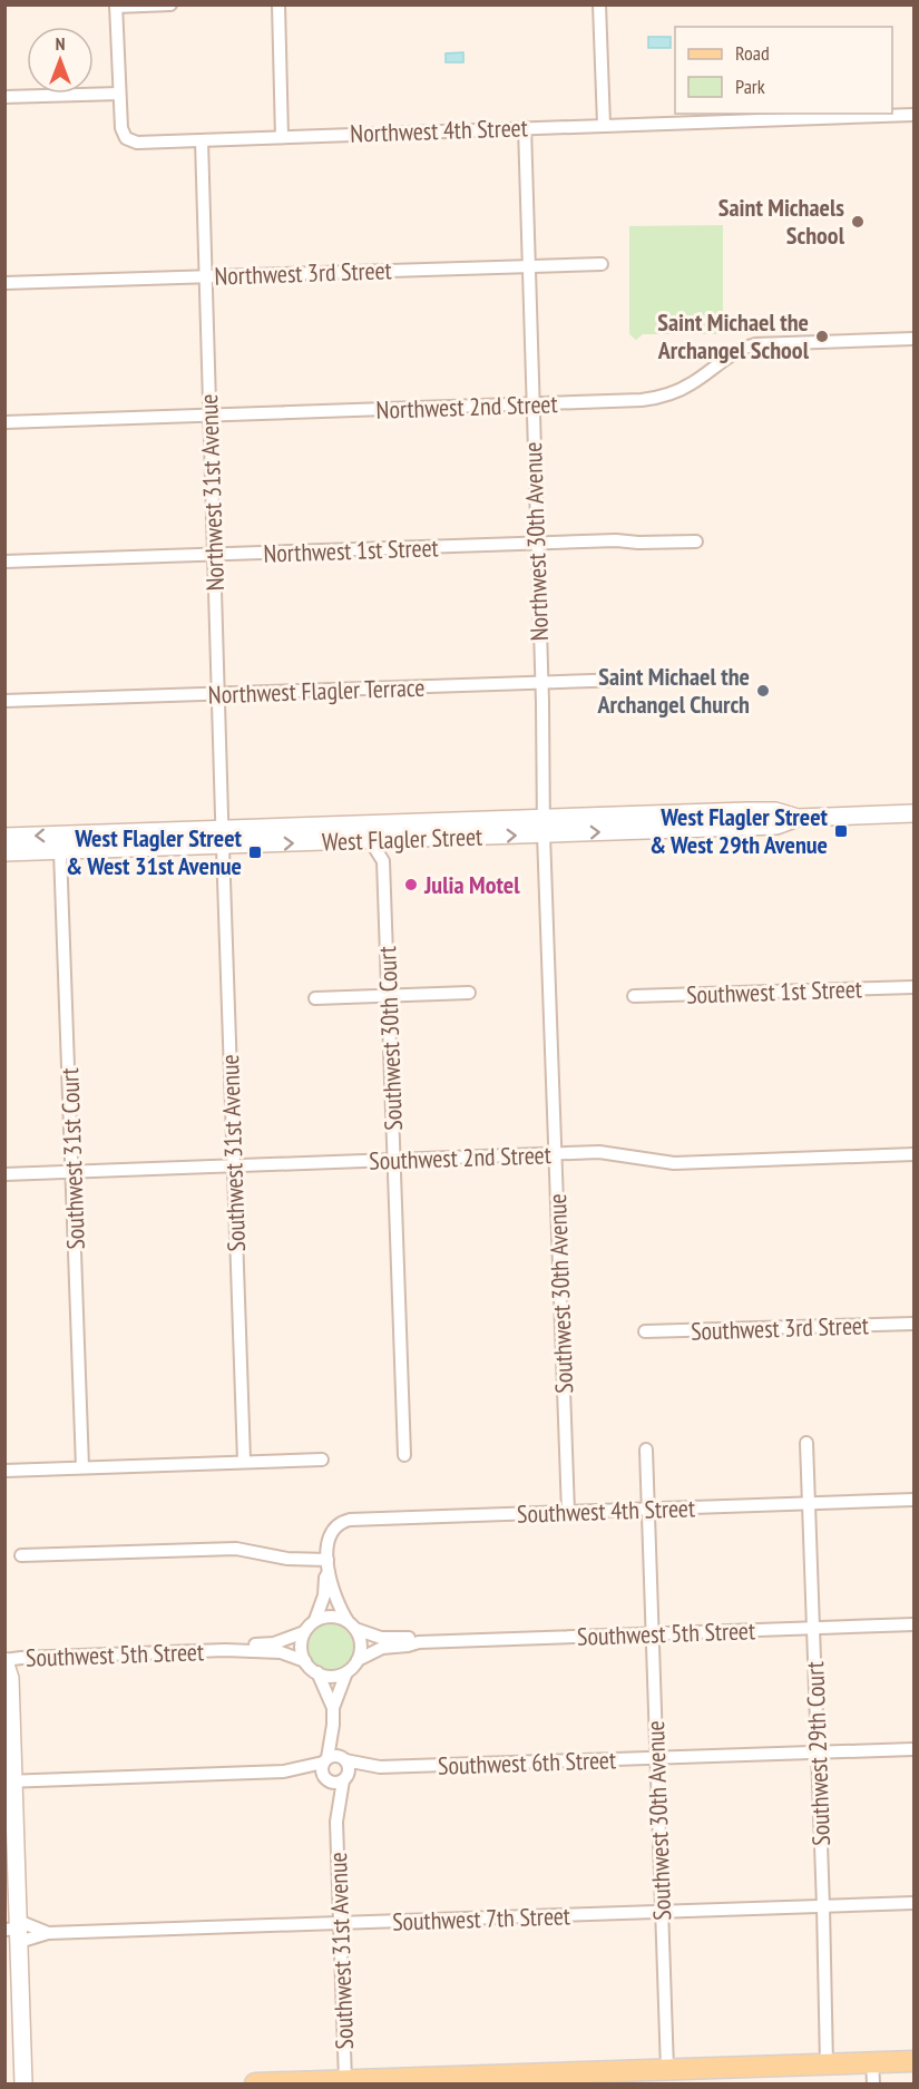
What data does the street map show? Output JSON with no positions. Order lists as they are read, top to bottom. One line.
{"streets":{"main road":["West Flagler Street"],"street":["Northwest 4th Street","Northwest 3rd Street","Northwest 2nd Street","Northwest 31st Avenue","Northwest 30th Avenue","Northwest 1st Street","Northwest Flagler Terrace","Southwest 1st Street","Southwest 30th Court","Southwest 31st Avenue","Southwest 2nd Street","Southwest 31st Court","Southwest 30th Avenue","Southwest 3rd Street","Southwest 4th Street","Southwest 5th Street","Southwest 29th Court","Southwest 6th Street","Southwest 7th Street"]},"crossings":[["Northwest 4th Street","Northwest 31st Avenue"],["Northwest 4th Street","Northwest 30th Avenue"],["Northwest 3rd Street","Northwest 31st Avenue"],["Northwest 3rd Street","Northwest 30th Avenue"],["Northwest 2nd Street","Northwest 31st Avenue"],["Northwest 2nd Street","Northwest 30th Avenue"],["Northwest 31st Avenue","Northwest 1st Street"],["Northwest 31st Avenue","Northwest Flagler Terrace"],["Northwest 31st Avenue","West Flagler Street"],["Northwest 31st Avenue","Southwest 31st Avenue"],["Northwest 30th Avenue","Northwest 1st Street"],["Northwest 30th Avenue","Northwest Flagler Terrace"],["Northwest 30th Avenue","West Flagler Street"],["Northwest 30th Avenue","Southwest 30th Avenue"],["West Flagler Street","Southwest 30th Court"],["West Flagler Street","Southwest 31st Avenue"],["West Flagler Street","Southwest 31st Court"],["West Flagler Street","Southwest 30th Avenue"],["Southwest 30th Court","Southwest 2nd Street"],["Southwest 31st Avenue","Southwest 2nd Street"],["Southwest 31st Avenue","Southwest 6th Street"],["Southwest 31st Avenue","Southwest 7th Street"],["Southwest 2nd Street","Southwest 31st Court"],["Southwest 2nd Street","Southwest 30th Avenue"],["Southwest 30th Avenue","Southwest 4th Street"],["Southwest 30th Avenue","Southwest 5th Street"],["Southwest 30th Avenue","Southwest 6th Street"],["Southwest 30th Avenue","Southwest 7th Street"],["Southwest 4th Street","Southwest 29th Court"],["Southwest 5th Street","Southwest 29th Court"],["Southwest 29th Court","Southwest 6th Street"],["Southwest 29th Court","Southwest 7th Street"]],"places":{"other":["Saint Michaels School","Saint Michael the Archangel School","Saint Michael the Archangel Church","Julia Motel"],"transit":["West Flagler Street & West 29th Avenue","West Flagler Street & West 31st Avenue"]},"legend":["Road","Park"],"north":"top"}
